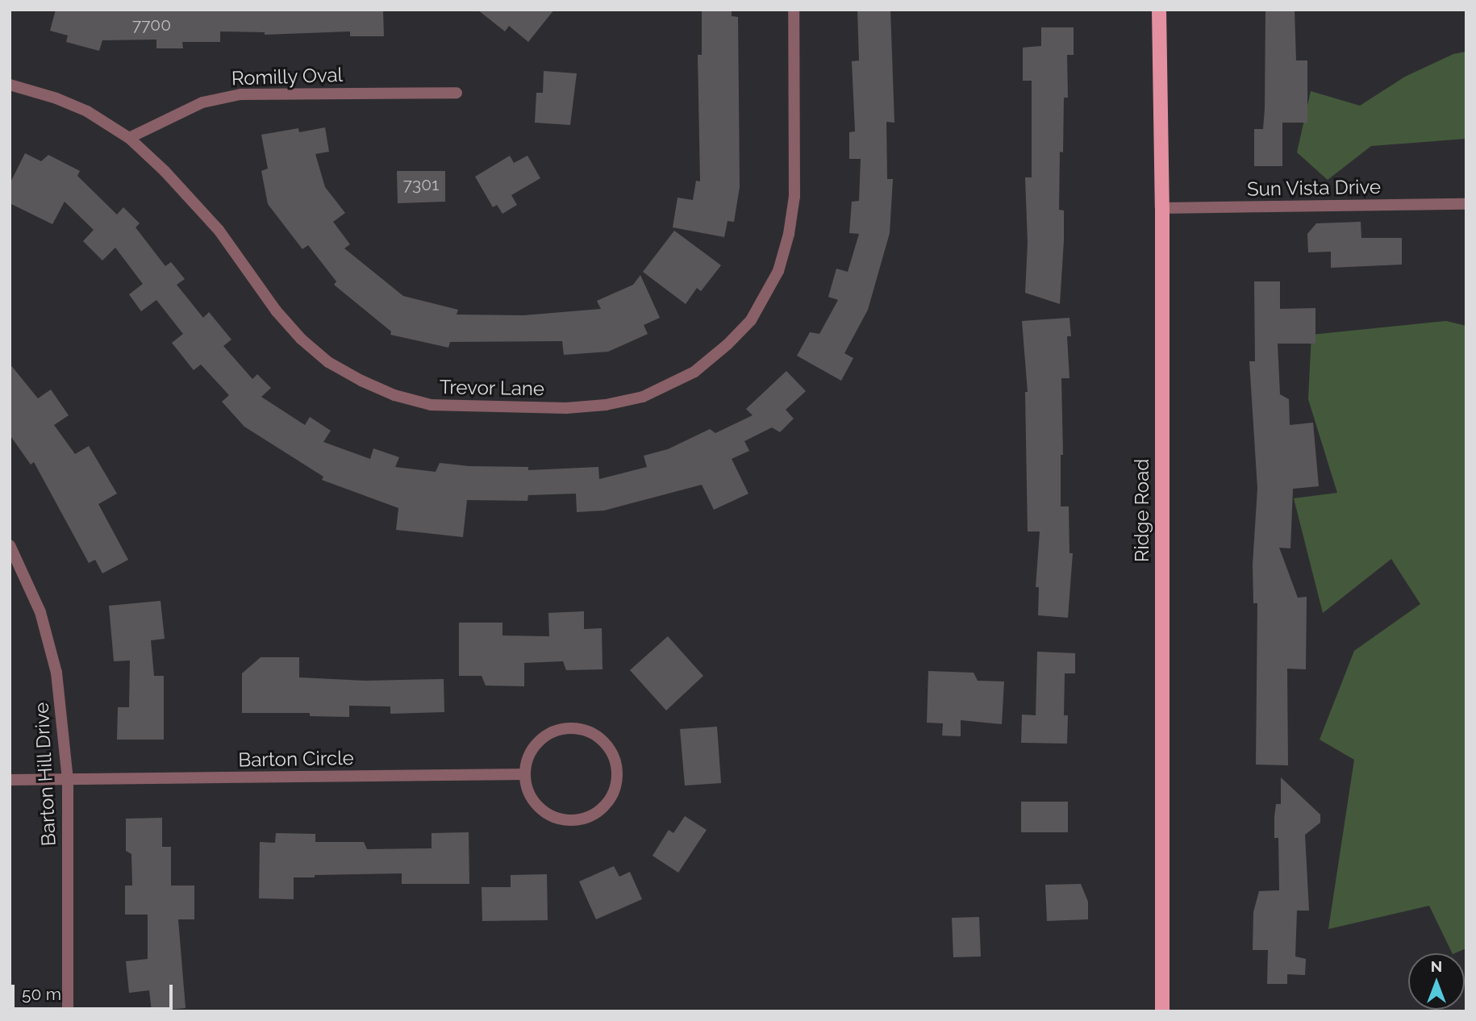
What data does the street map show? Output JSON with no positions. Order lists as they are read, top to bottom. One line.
{"streets":{"main road":["Ridge Road"],"street":["Romilly Oval","Sun Vista Drive","Trevor Lane","Barton Circle","Barton Hill Drive"]},"crossings":[["Romilly Oval","Trevor Lane"],["Sun Vista Drive","Ridge Road"],["Barton Circle","Barton Hill Drive"]],"house_numbers":["7700","7301"],"scale_bar":"50 m","north":"top"}
